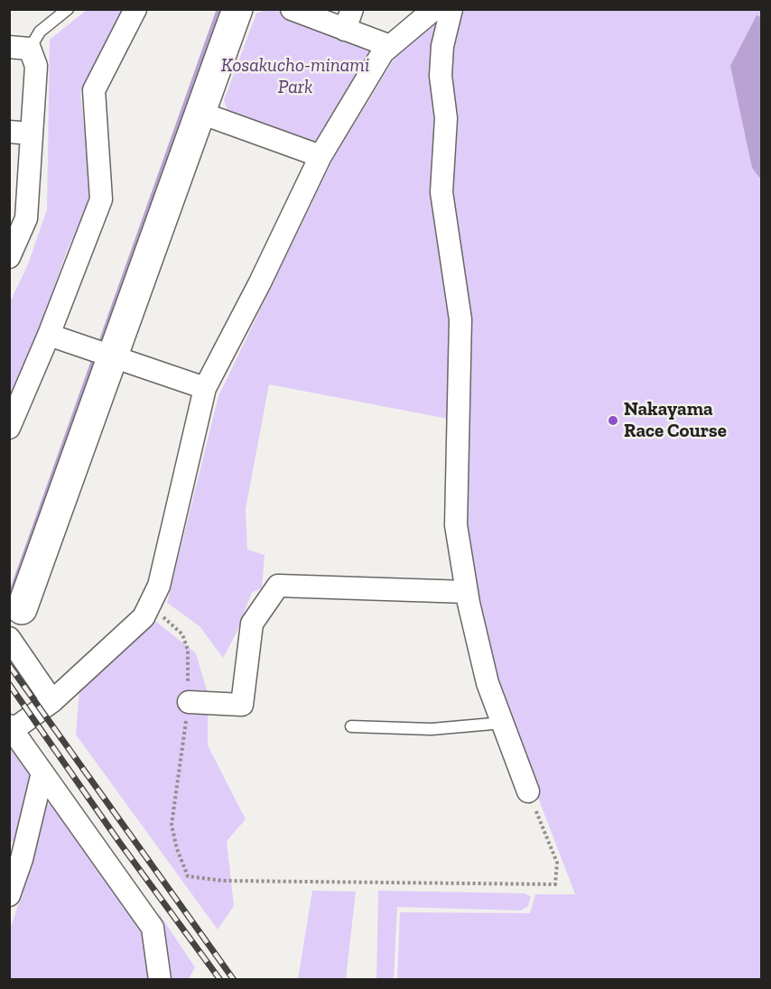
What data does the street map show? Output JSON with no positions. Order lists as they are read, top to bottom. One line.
{"parks":["Kosakucho-minami Park"],"places":["Nakayama Race Course"]}
